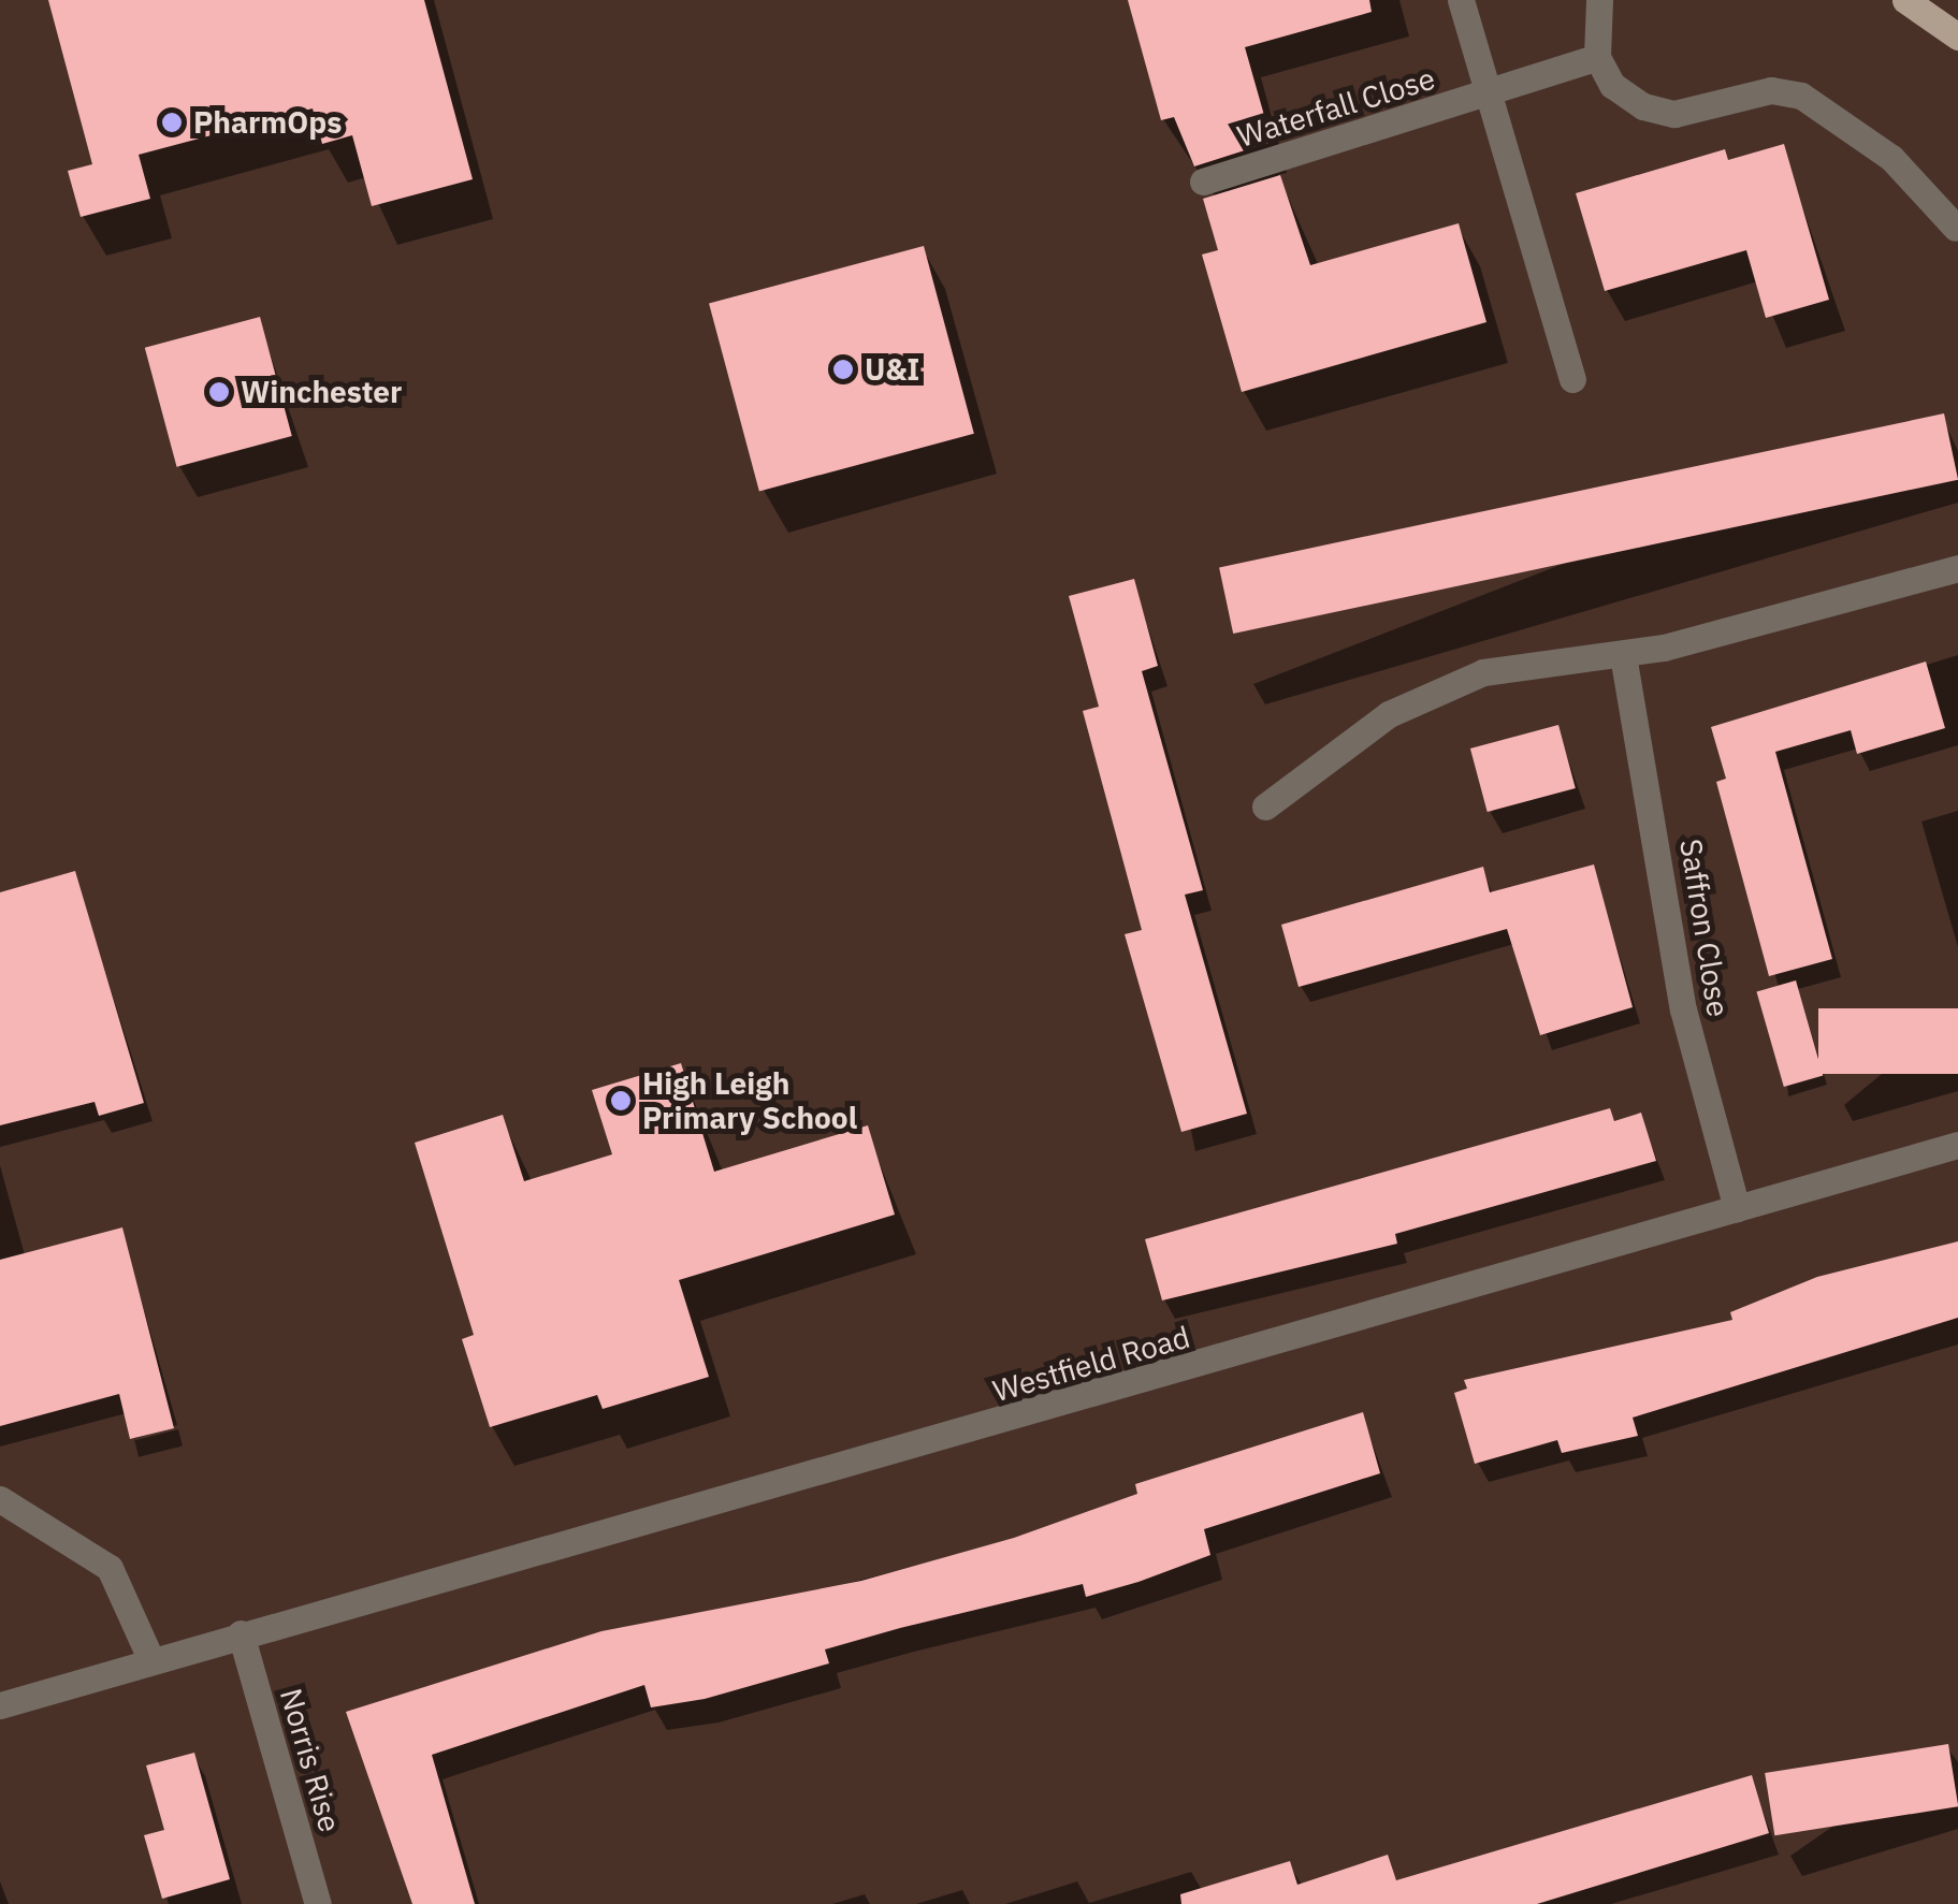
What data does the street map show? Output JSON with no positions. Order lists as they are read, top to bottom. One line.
{"streets":{"street":["Waterfall Close","Saffron Close","Westfield Road","Norris Rise"]},"crossings":[["Saffron Close","Westfield Road"],["Westfield Road","Norris Rise"]],"places":["PharmOps","U&I","Winchester","High Leigh Primary School"]}
